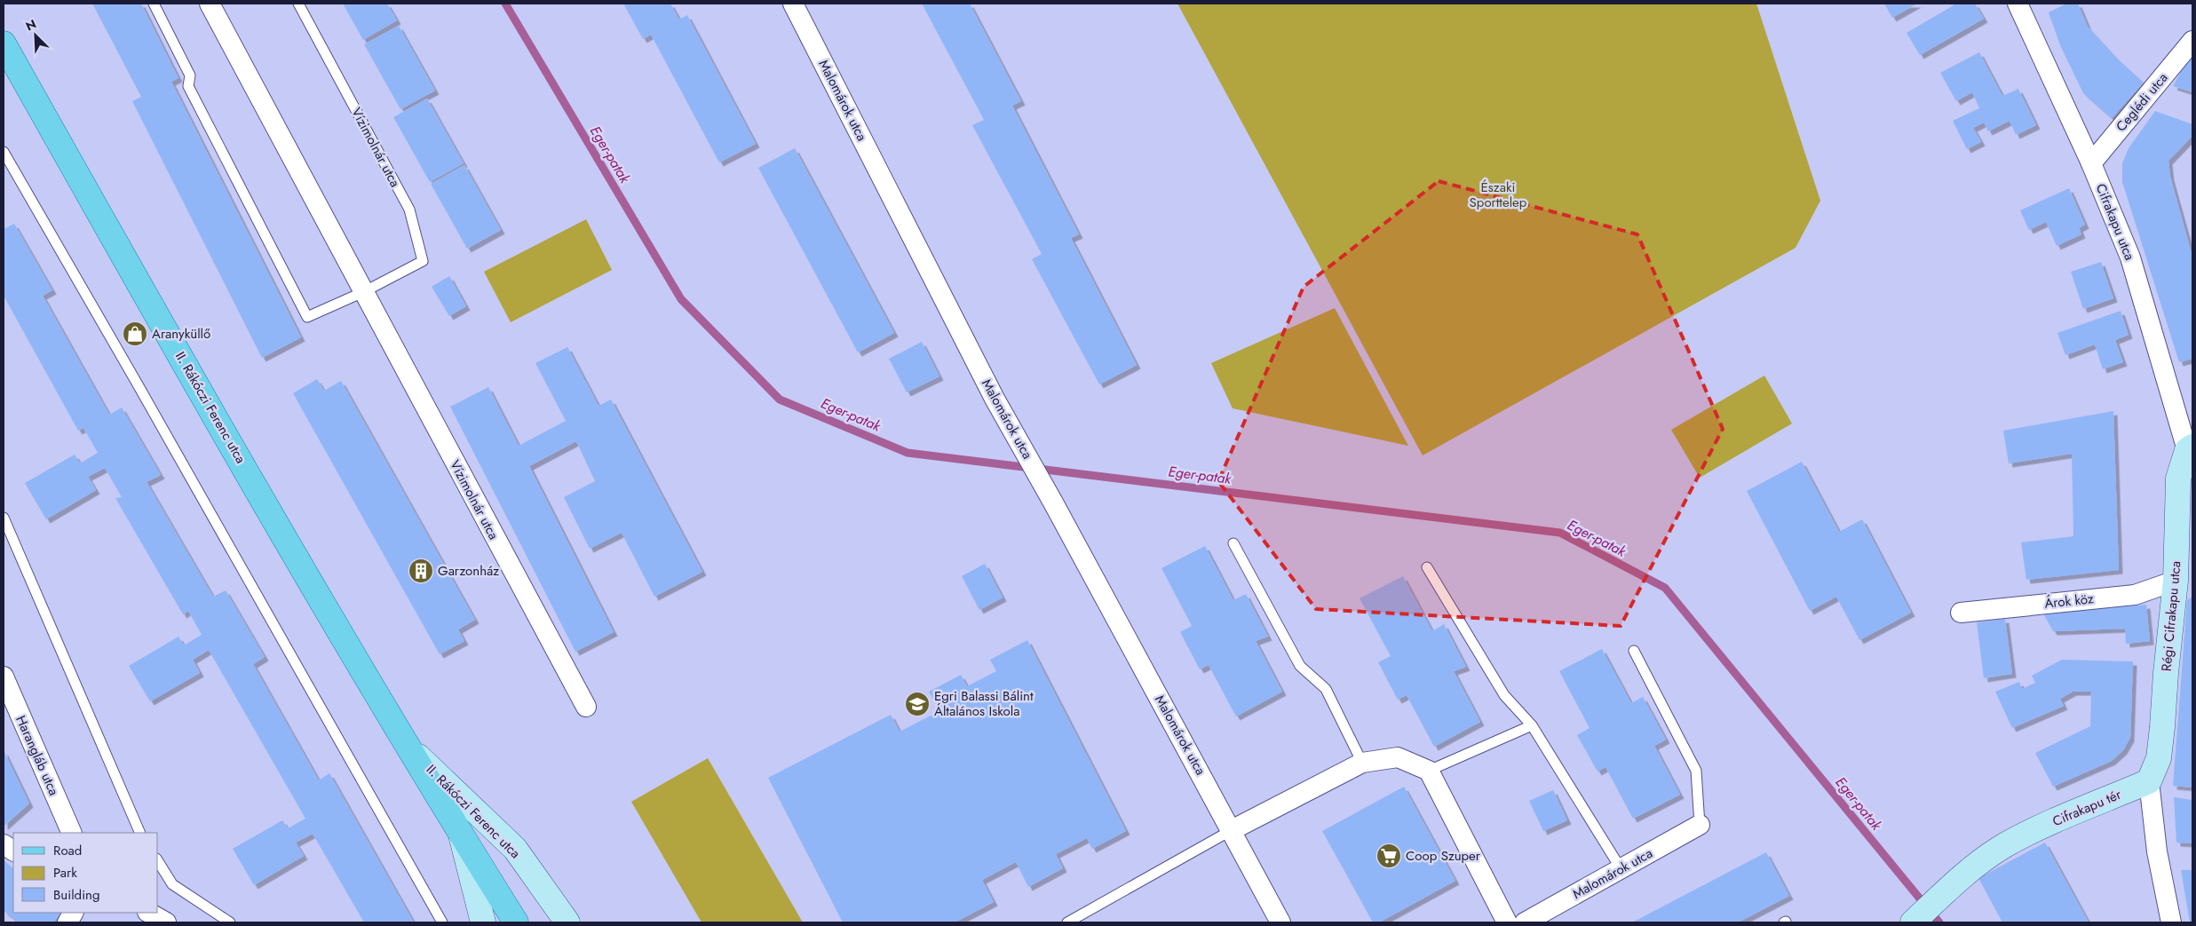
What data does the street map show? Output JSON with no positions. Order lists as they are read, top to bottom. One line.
{"streets":{"main road":["II. Rákóczi Ferenc utca","Régi Cifrakapu utca","Cifrakapu tér"],"street":["Malomárok utca","Ceglédi utca","Vízimolnár utca","Cifrakapu utca","Árok köz","Harangláb utca"]},"crossings":[["Ceglédi utca","Cifrakapu utca"],["Cifrakapu utca","Régi Cifrakapu utca"],["Árok köz","Régi Cifrakapu utca"],["Régi Cifrakapu utca","Cifrakapu tér"]],"water":["Eger-patak"],"parks":["Északi Sporttelep"],"places":{"shop":["Aranyküllő"],"building":["Garzonház"],"school or university":["Egri Balassi Bálint Általános Iskola"],"supermarket":["Coop Szuper"]},"legend":["Road","Park","Building"],"north":"top left"}
